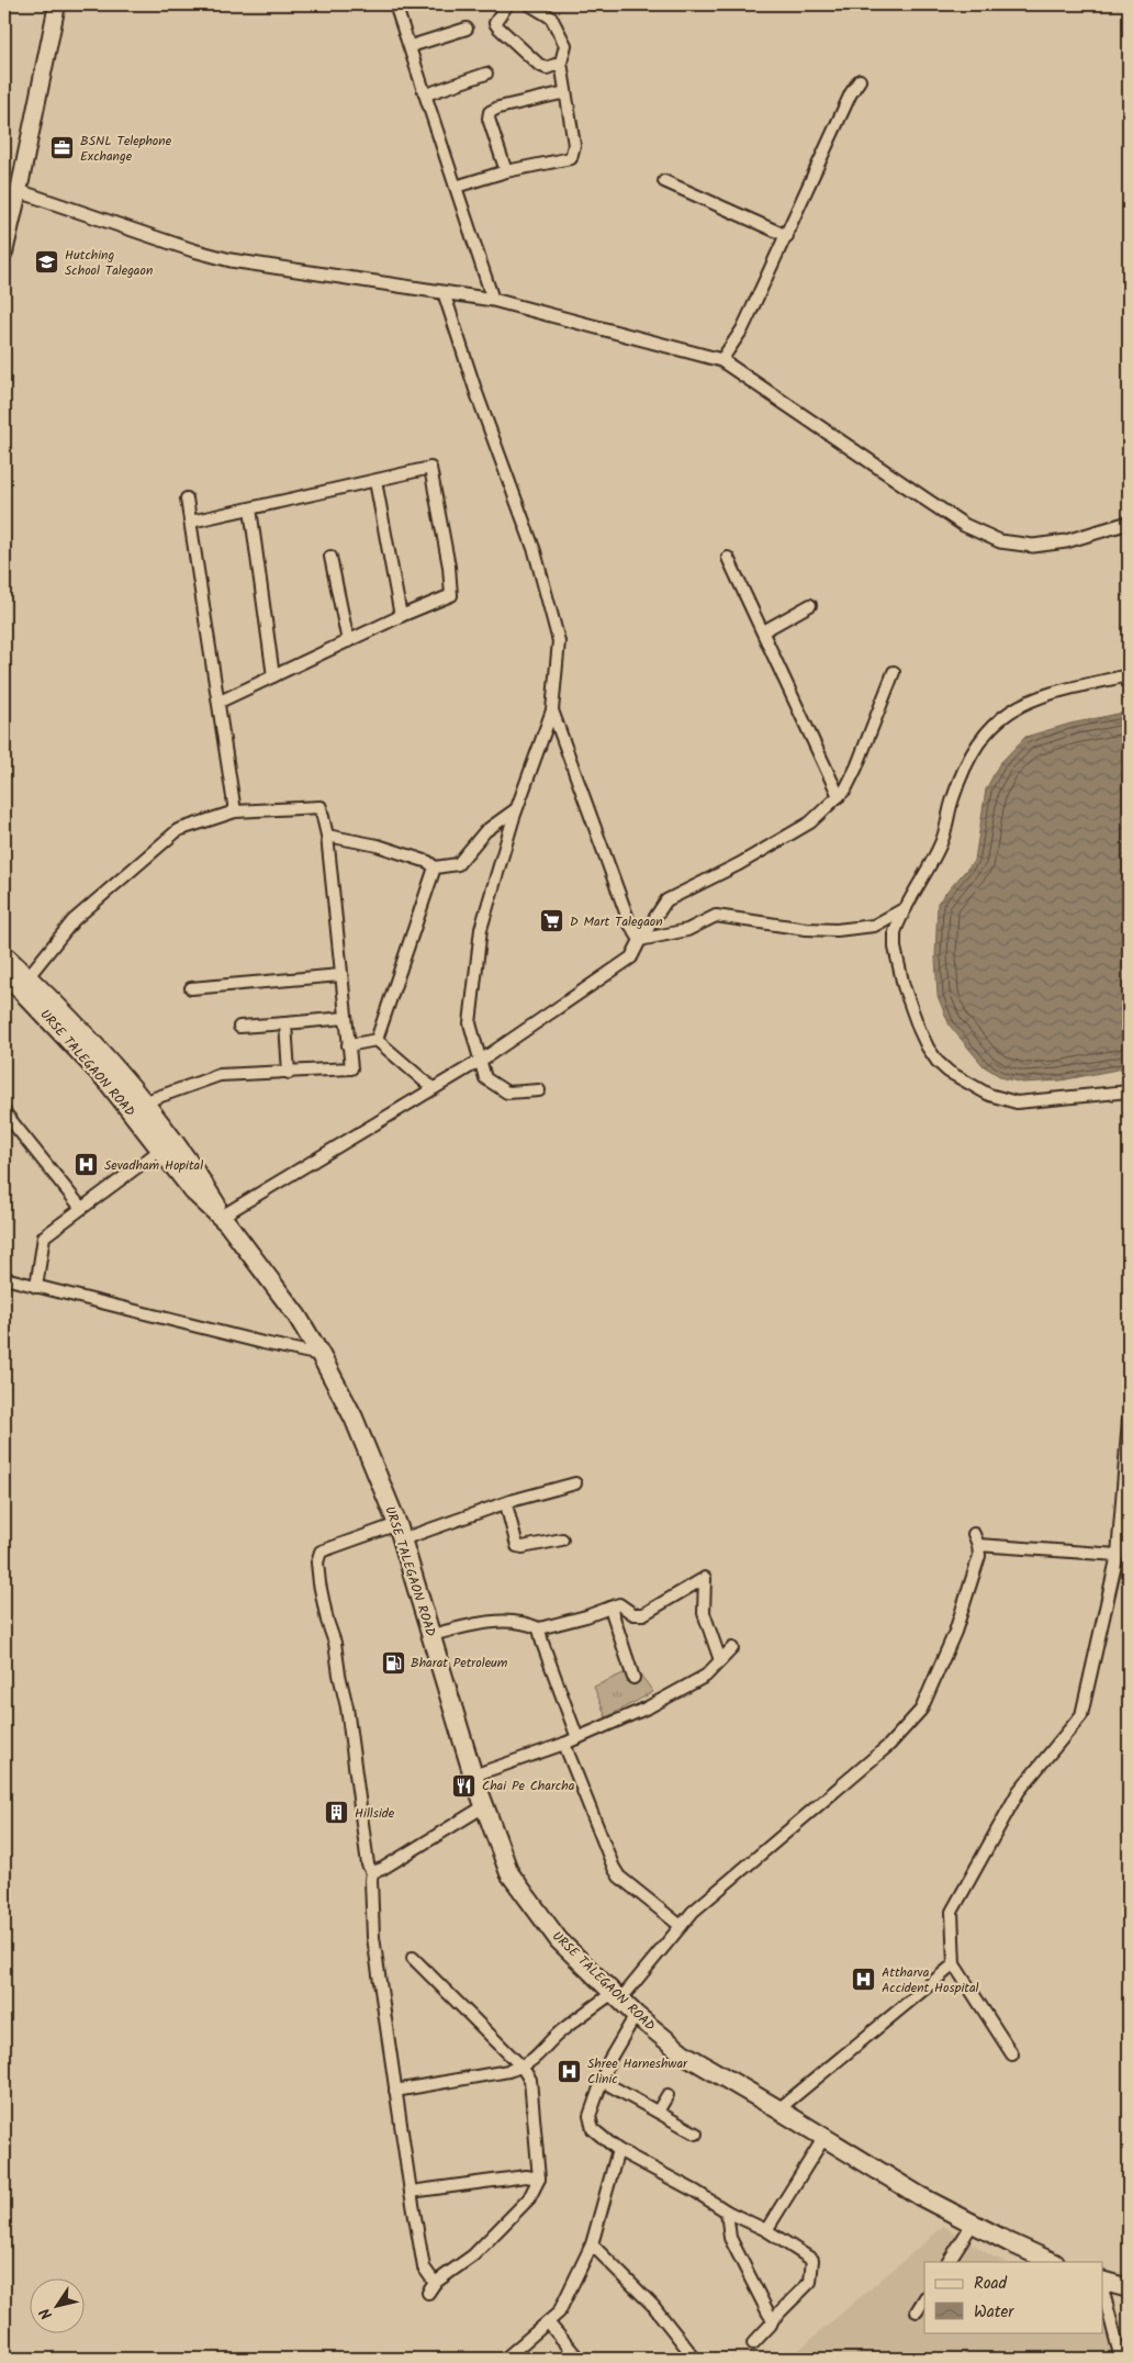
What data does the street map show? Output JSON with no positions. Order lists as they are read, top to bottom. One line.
{"streets":{"highway":["URSE TALEGAON ROAD"]},"places":{"office":["BSNL Telephone Exchange"],"school or university":["Hutching School Talegaon"],"supermarket":["D Mart Talegaon"],"hospital":["Sevadham Hopital","Attharva Accident Hospital","Shree Harneshwar Clinic"],"fuel station":["Bharat Petroleum"],"restaurant":["Chai Pe Charcha"],"building":["Hillside"]},"legend":["Road","Water"],"north":"bottom left"}
